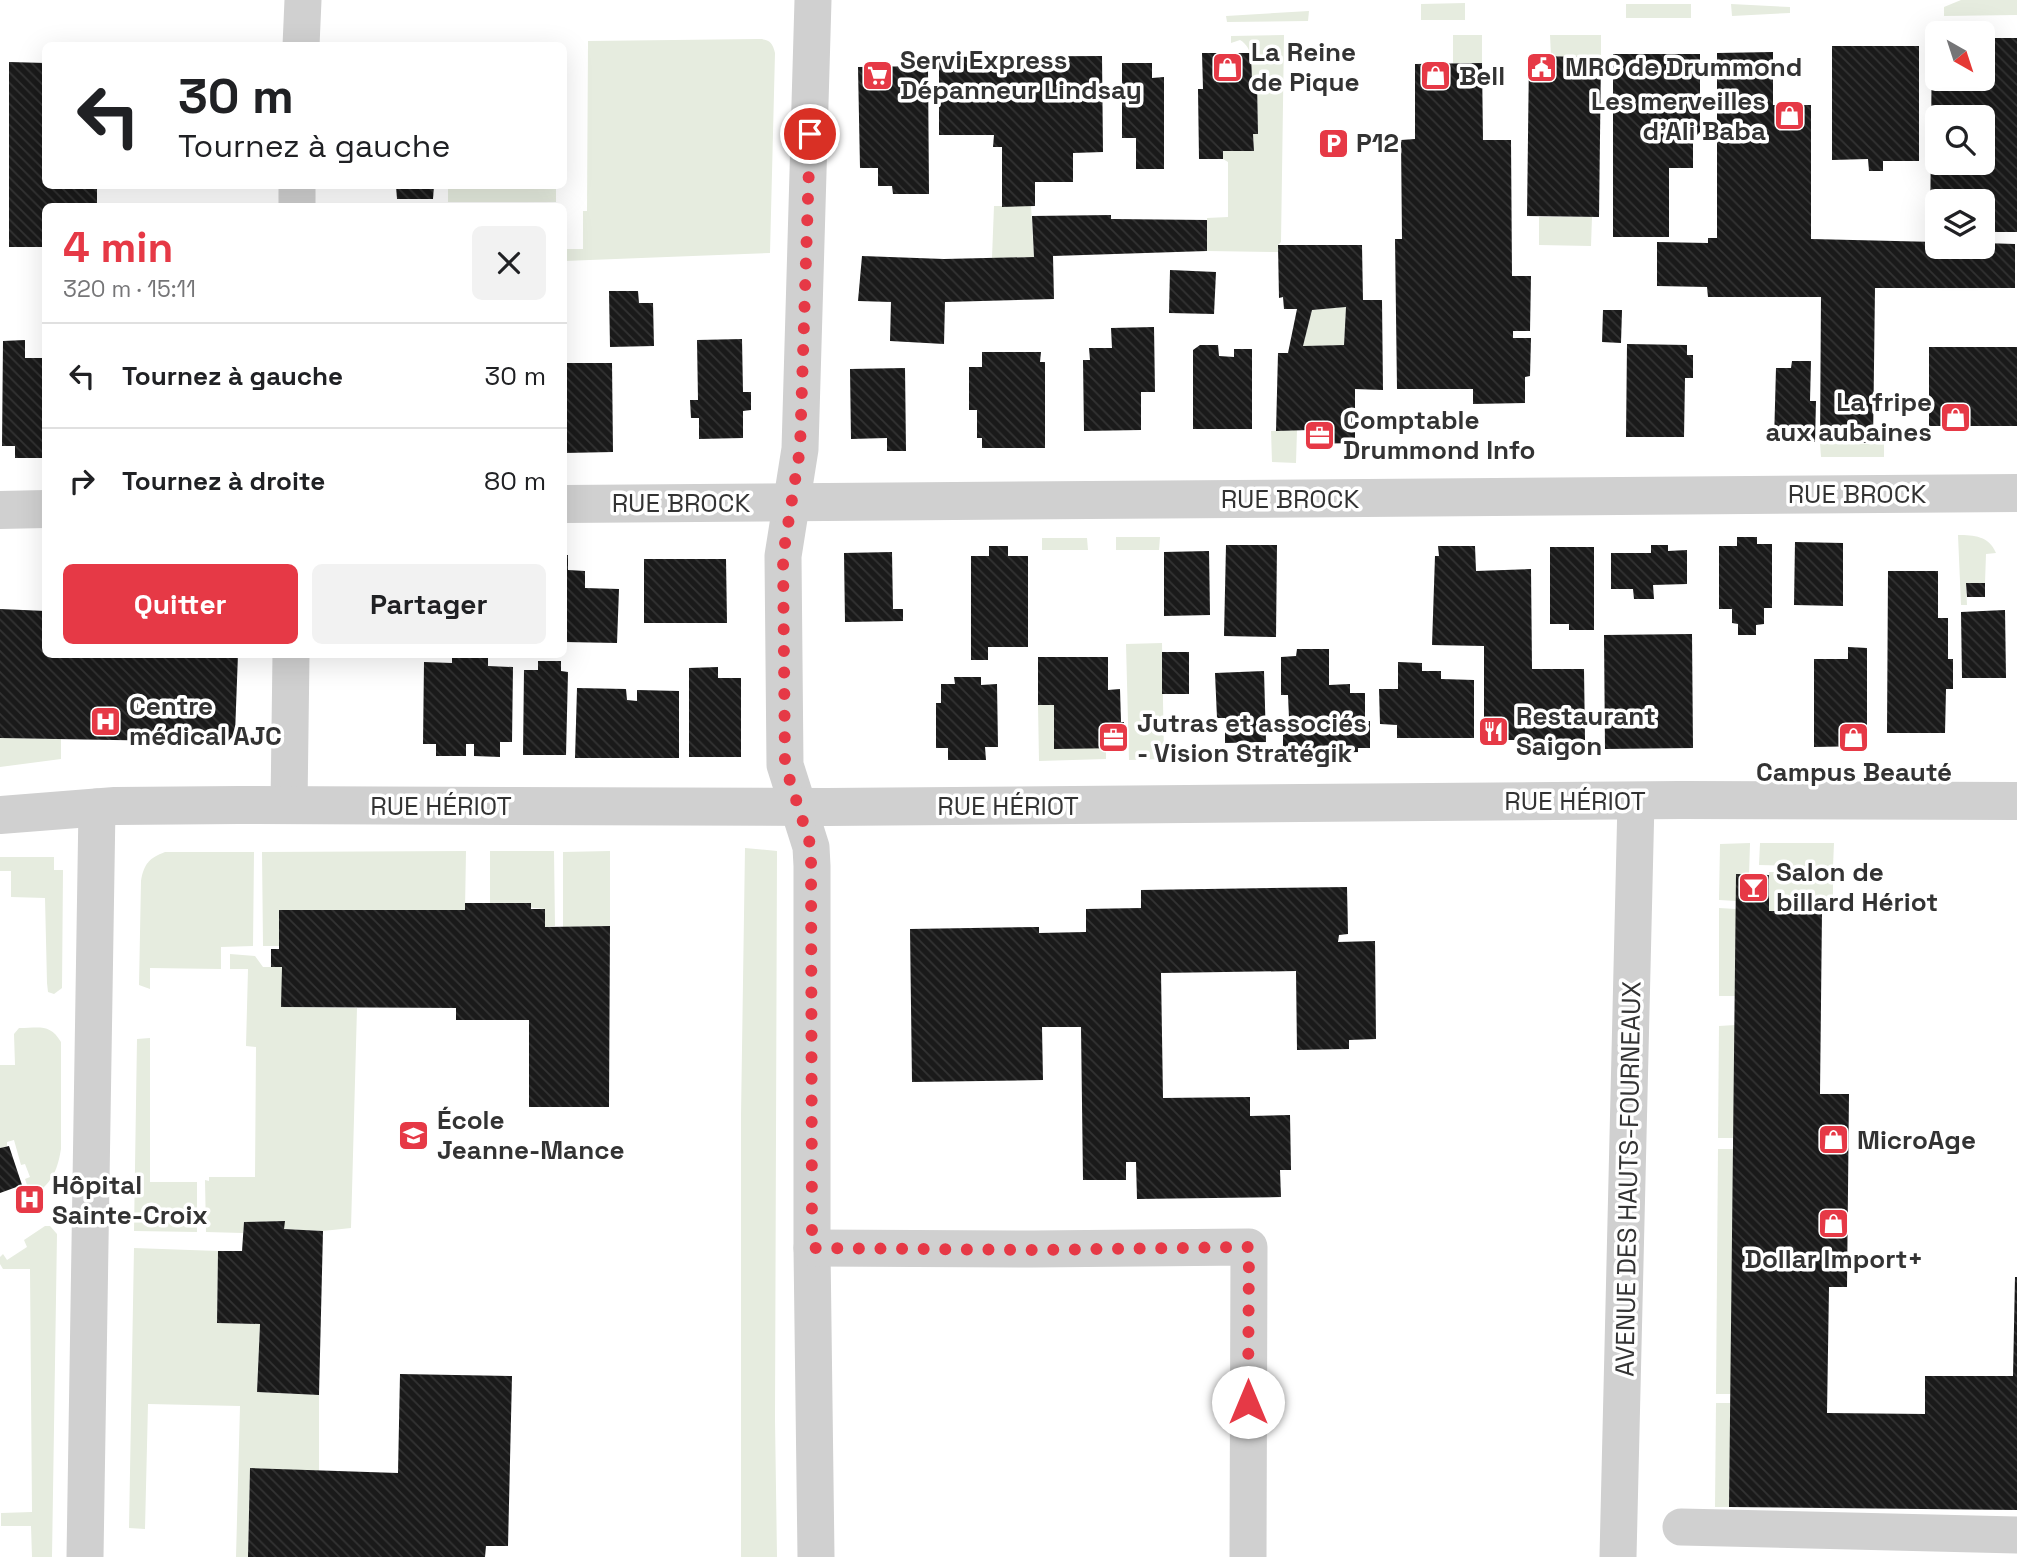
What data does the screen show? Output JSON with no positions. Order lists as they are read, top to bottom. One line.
{"streets":{"street":["RUE BROCK","RUE HÉRIOT","AVENUE DES HAUTS-FOURNEAUX"]},"crossings":[["RUE HÉRIOT","AVENUE DES HAUTS-FOURNEAUX"]],"places":{"shop":["La Reine de Pique","Bell","Les merveilles d'Ali Baba","La fripe aux aubaines","Campus Beauté","MicroAge","Dollar Import+"],"public building":["MRC de Drummond"],"supermarket":["Servi Express Dépanneur Lindsay"],"parking":["P12"],"office":["Comptable Drummond Info","Jutras et associés - Vision Stratégik"],"hospital":["Centre médical AJC","Hôpital Sainte-Croix"],"restaurant":["Restaurant Saigon"],"bar":["Salon de billard Hériot"],"school or university":["École Jeanne-Mance"]},"north":"bottom right","page":{"turn":["30 m","Tournez à gauche"],"heading":["4 min","320 m · 15:11"],"list":[{"name":"Tournez à gauche","value":"30 m"},{"name":"Tournez à droite","value":"80 m"}],"buttons":["Quitter","Partager"]}}
